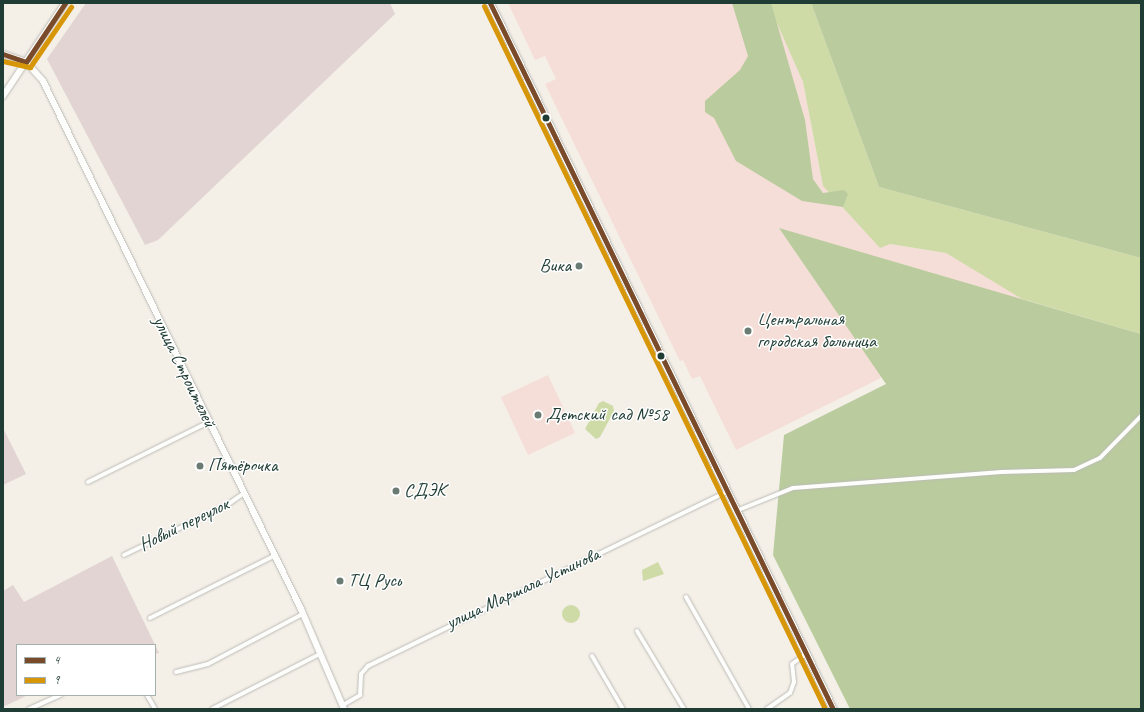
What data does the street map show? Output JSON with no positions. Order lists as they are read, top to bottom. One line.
{"streets":{"main road":["улица Строителей"],"street":["Новый переулок","улица Маршала Устинова"]},"crossings":[["улица Строителей","Новый переулок"],["улица Строителей","улица Маршала Устинова"]],"places":["Вика","Центральная городская больница","Детский сад №58","Пятёрочка","СДЭК","ТЦ Русь"],"lines":["transit line 4","transit line 9"],"legend":["4","9"]}
